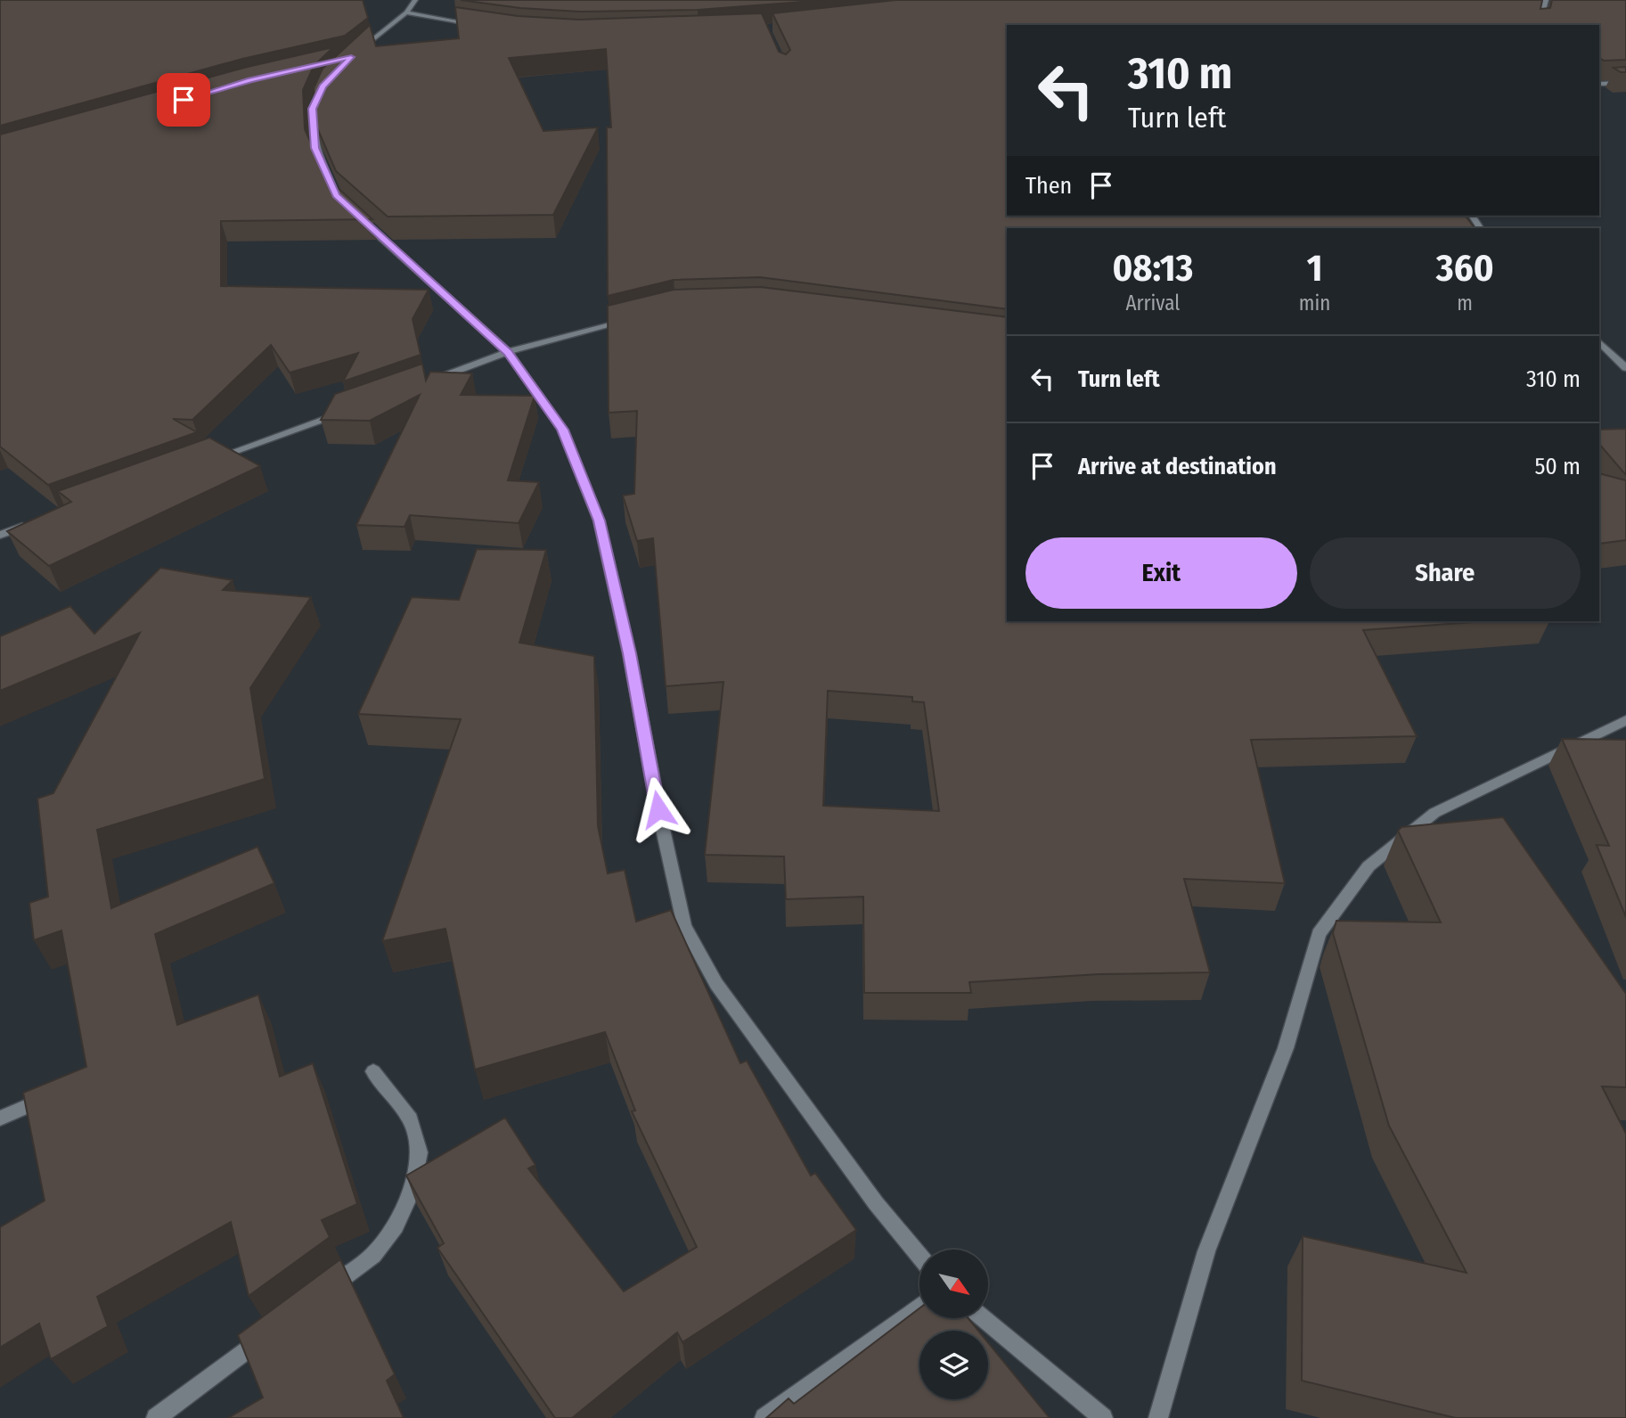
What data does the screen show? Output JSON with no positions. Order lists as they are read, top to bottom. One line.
{"north":"bottom right","page":{"turn":["310 m","Turn left"],"then":"Then","eta":["08:13","Arrival","1","min","360","m"],"list":[{"name":"Turn left","value":"310 m"},{"name":"Arrive at destination","value":"50 m"}],"buttons":["Exit","Share"]}}
